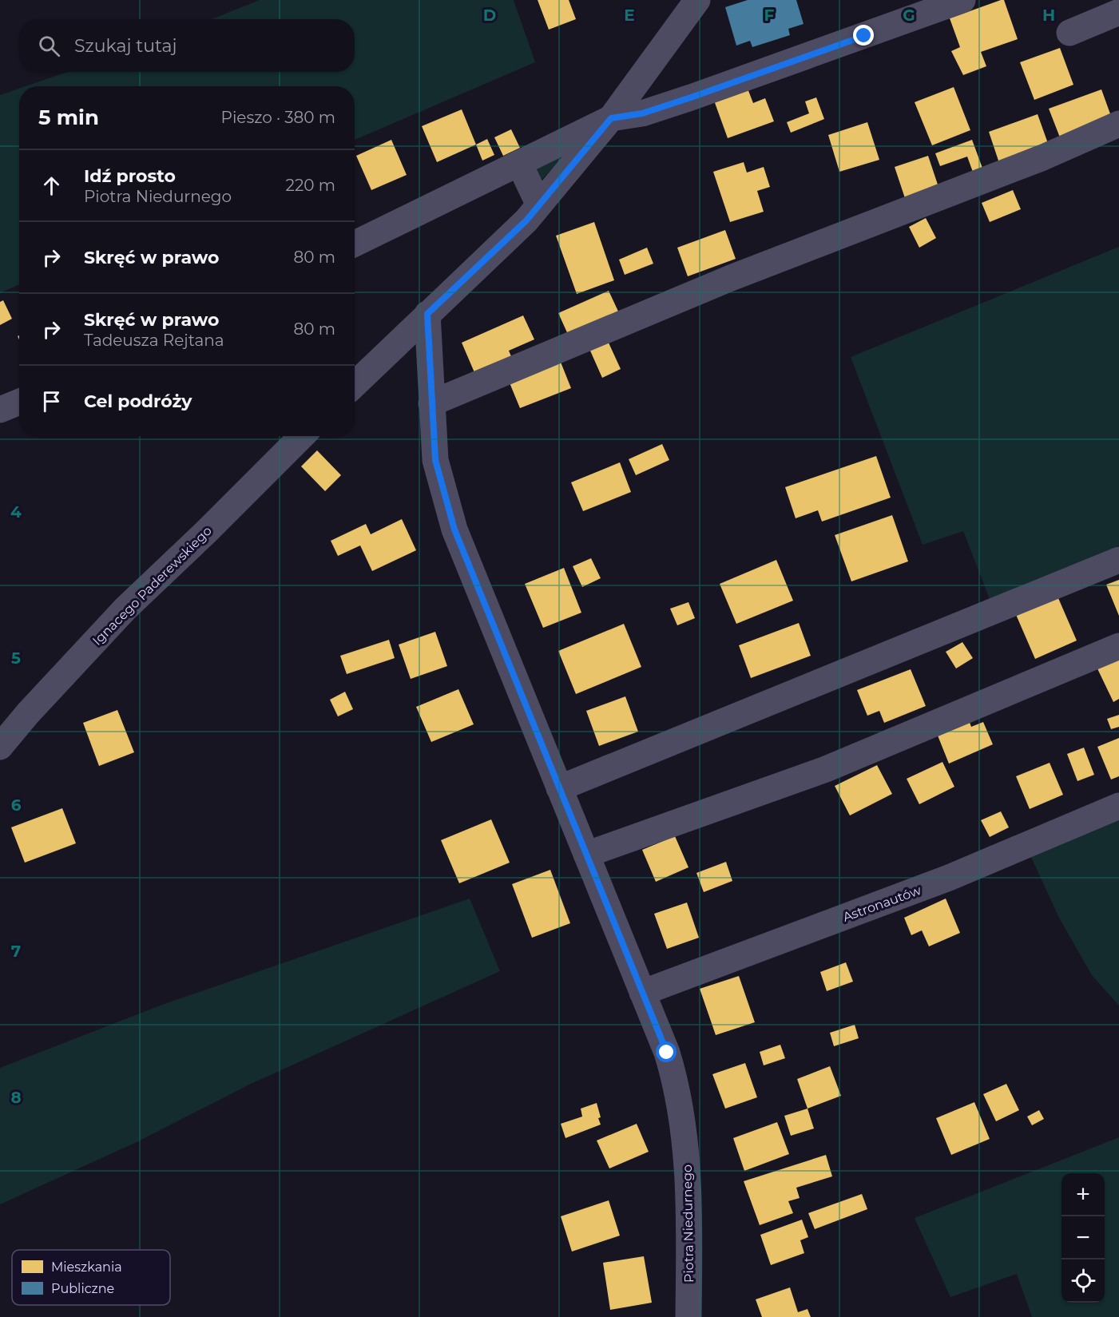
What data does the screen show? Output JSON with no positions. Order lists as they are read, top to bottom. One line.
{"streets":{"street":["Ignacego Paderewskiego","Astronautów","Piotra Niedurnego"]},"crossings":[["Astronautów","Piotra Niedurnego"]],"legend":["Mieszkania","Publiczne"],"page":{"search":"Szukaj tutaj","heading":["5 min","Pieszo · 380 m"],"list":[["Idź prosto","Piotra Niedurnego","220 m"],["Skręć w prawo","80 m"],["Skręć w prawo","Tadeusza Rejtana","80 m"],"Cel podróży"],"map_buttons":["+","−"]},"grid":{"columns":["D","E","F","G","H"],"rows":["4","5","6","7","8"]}}
